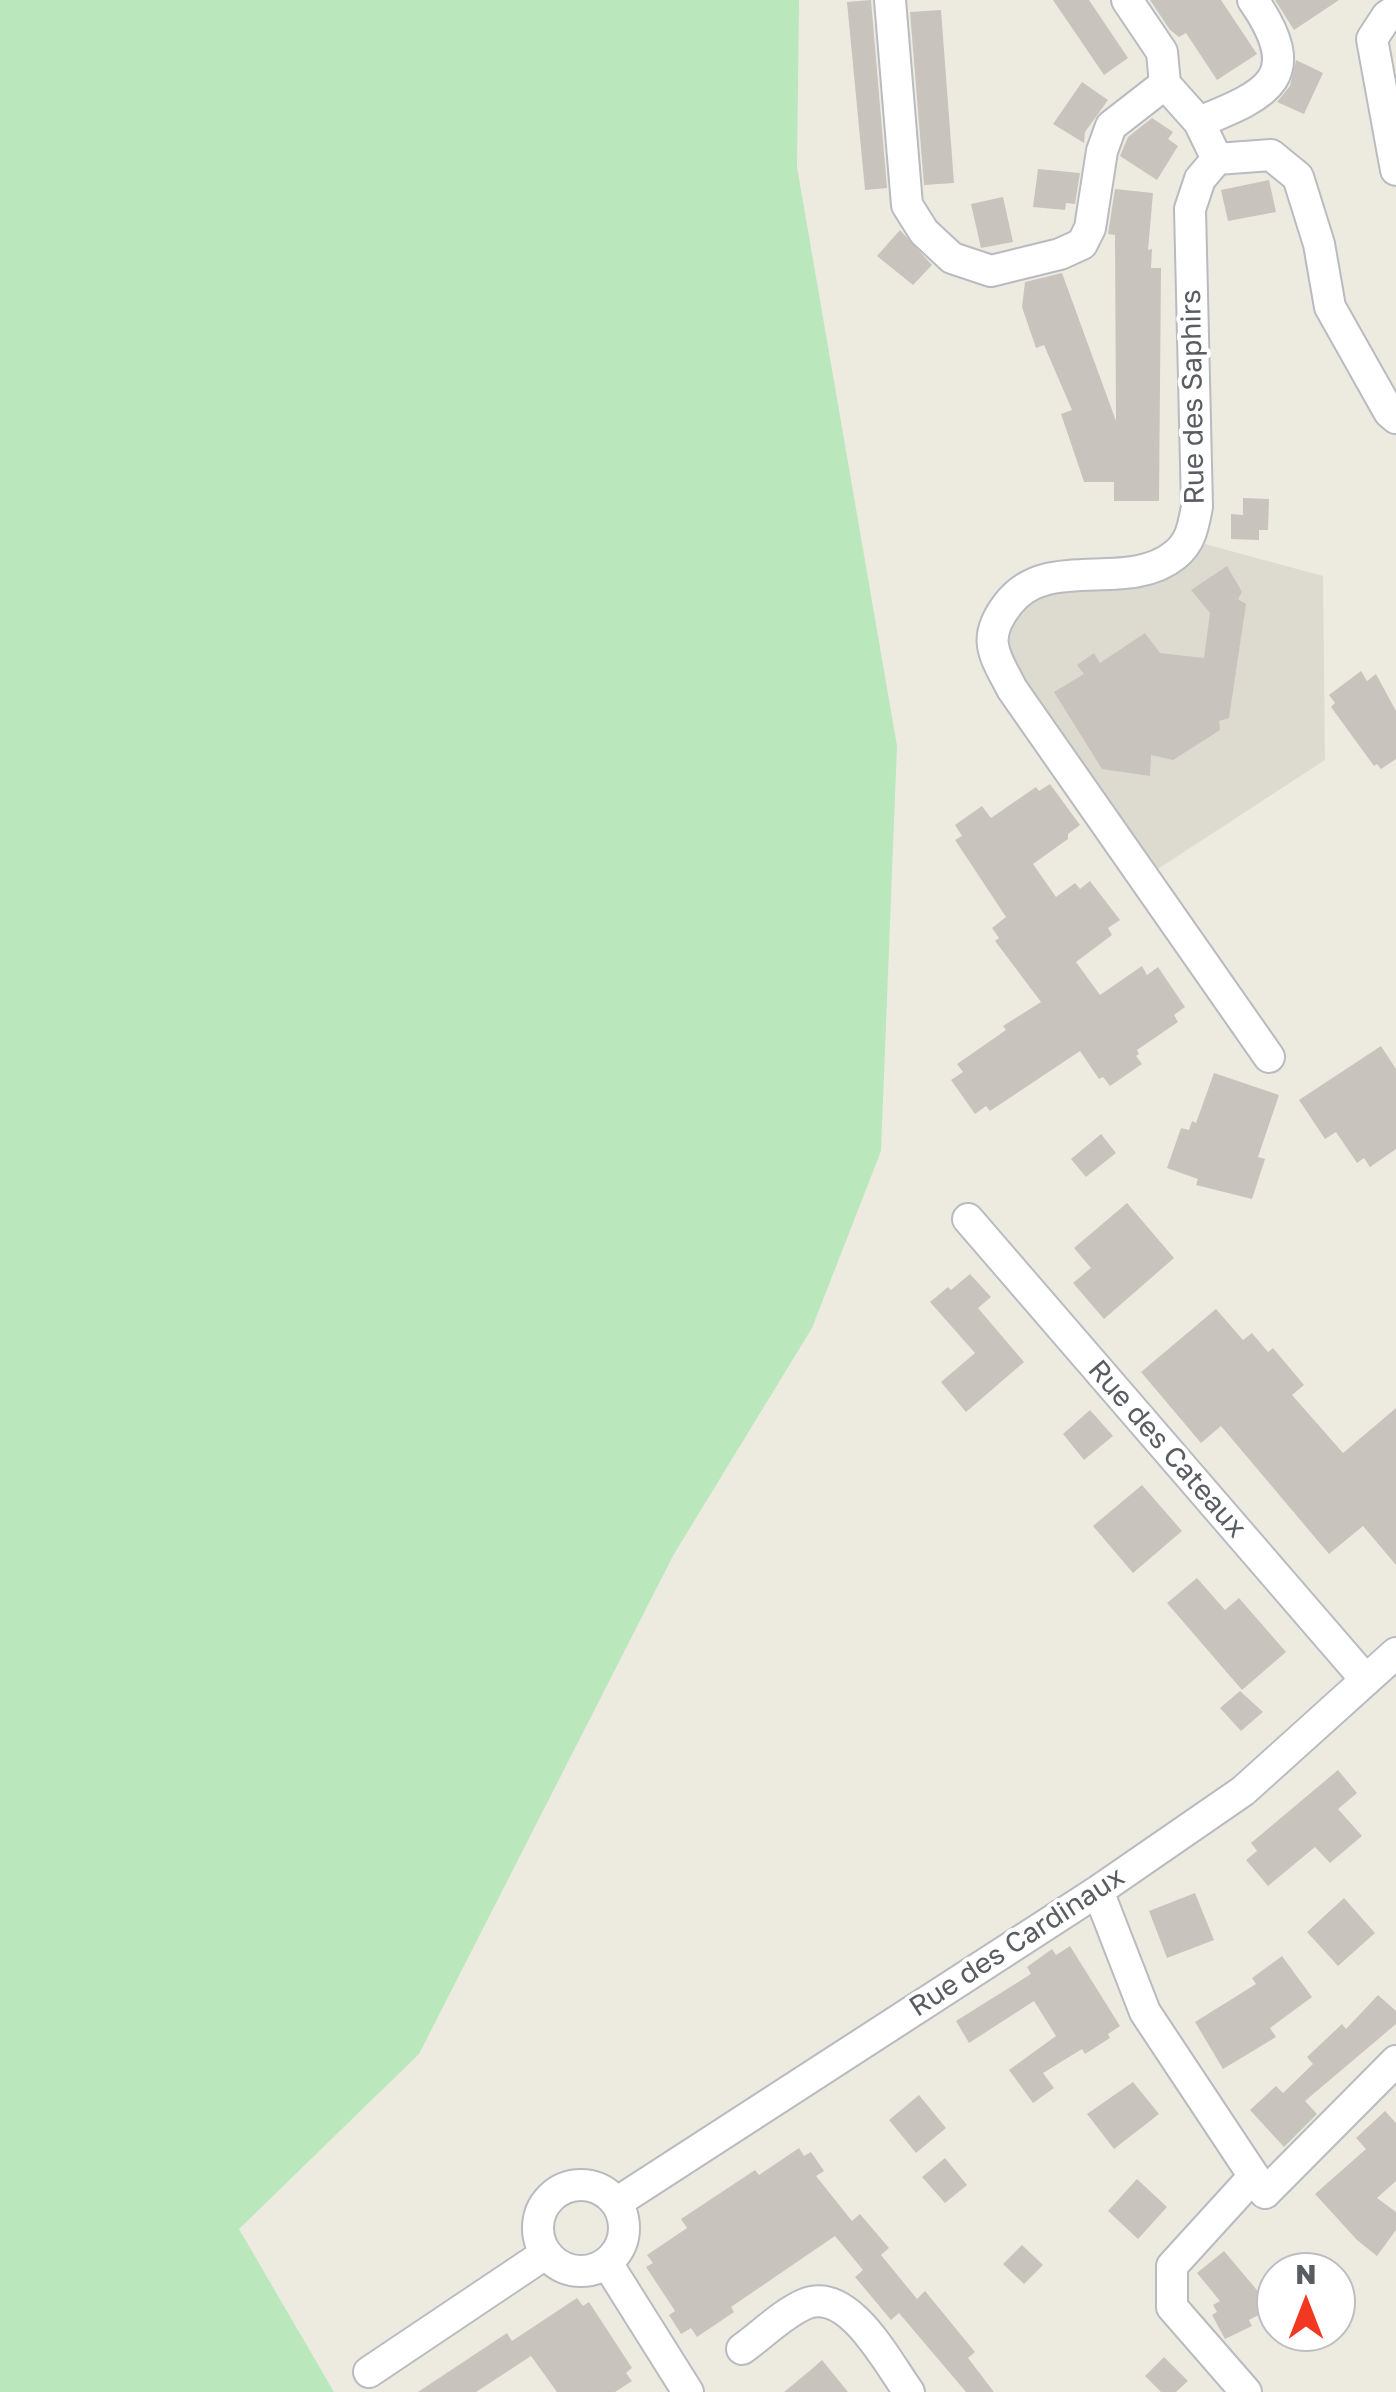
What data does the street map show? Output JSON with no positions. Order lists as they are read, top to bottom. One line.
{"streets":{"street":["Rue des Saphirs","Rue des Cateaux","Rue des Cardinaux"]},"crossings":[["Rue des Cateaux","Rue des Cardinaux"]],"north":"top"}
